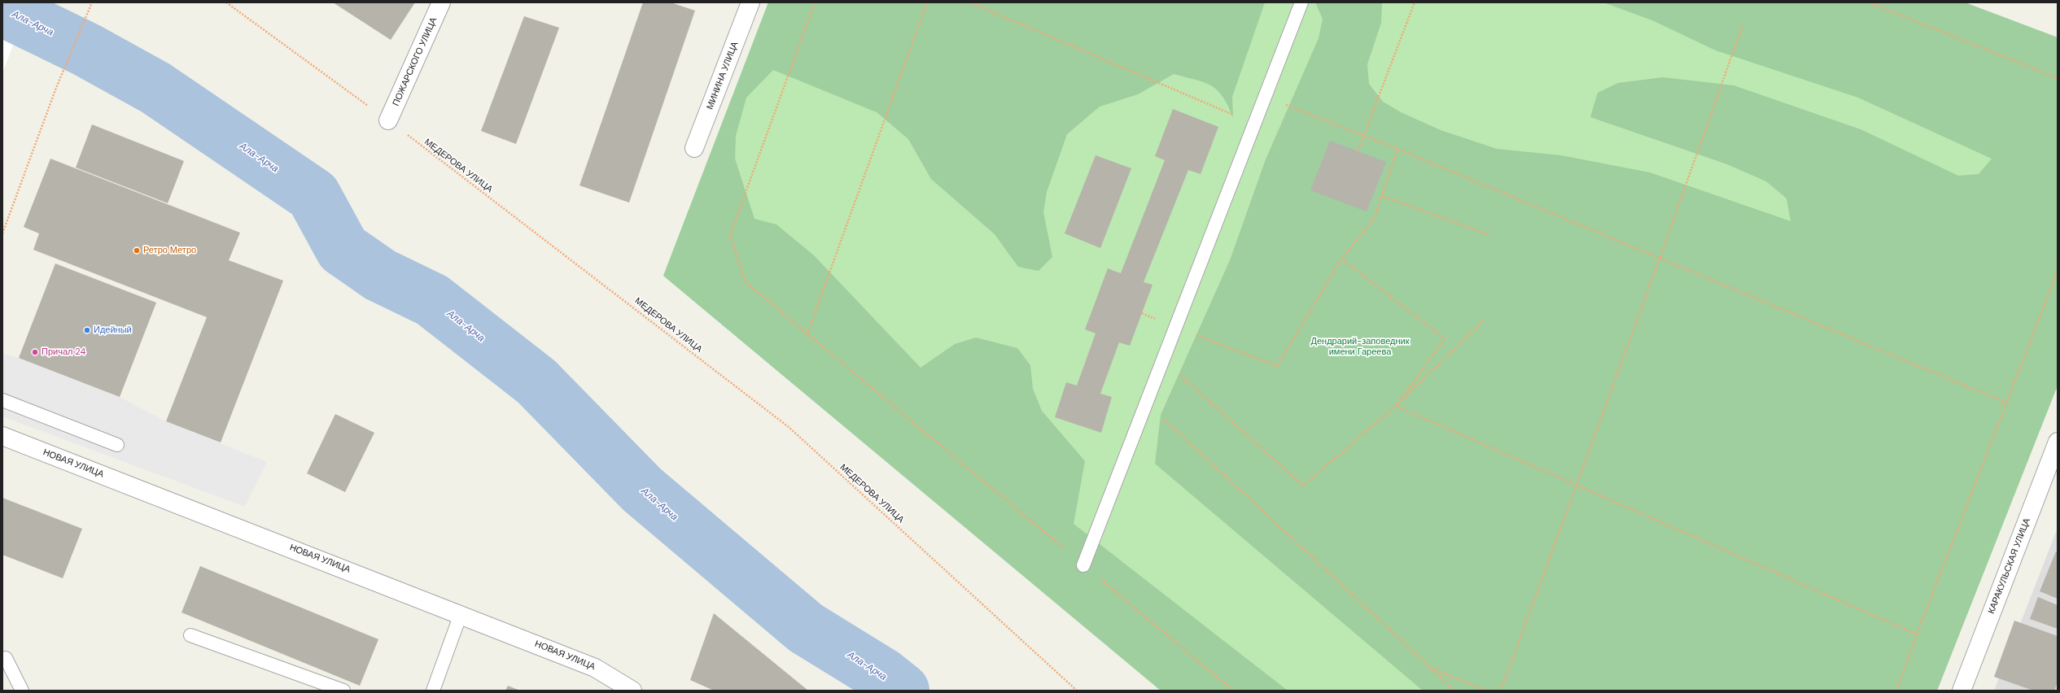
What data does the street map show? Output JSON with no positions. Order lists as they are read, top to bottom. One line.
{"streets":{"street":["ПОЖАРСКОГО УЛИЦА","МИНИНА УЛИЦА","НОВАЯ УЛИЦА","КАРАКУЛЬСКАЯ УЛИЦА"],"path":["МЕДЕРОВА УЛИЦА"]},"crossings":[["ПОЖАРСКОГО УЛИЦА","МЕДЕРОВА УЛИЦА"]],"water":["Ала-Арча"],"parks":["Дендрарий-заповедник имени Гареева"],"places":["Ретро Метро","Идейный","Причал 24"]}
